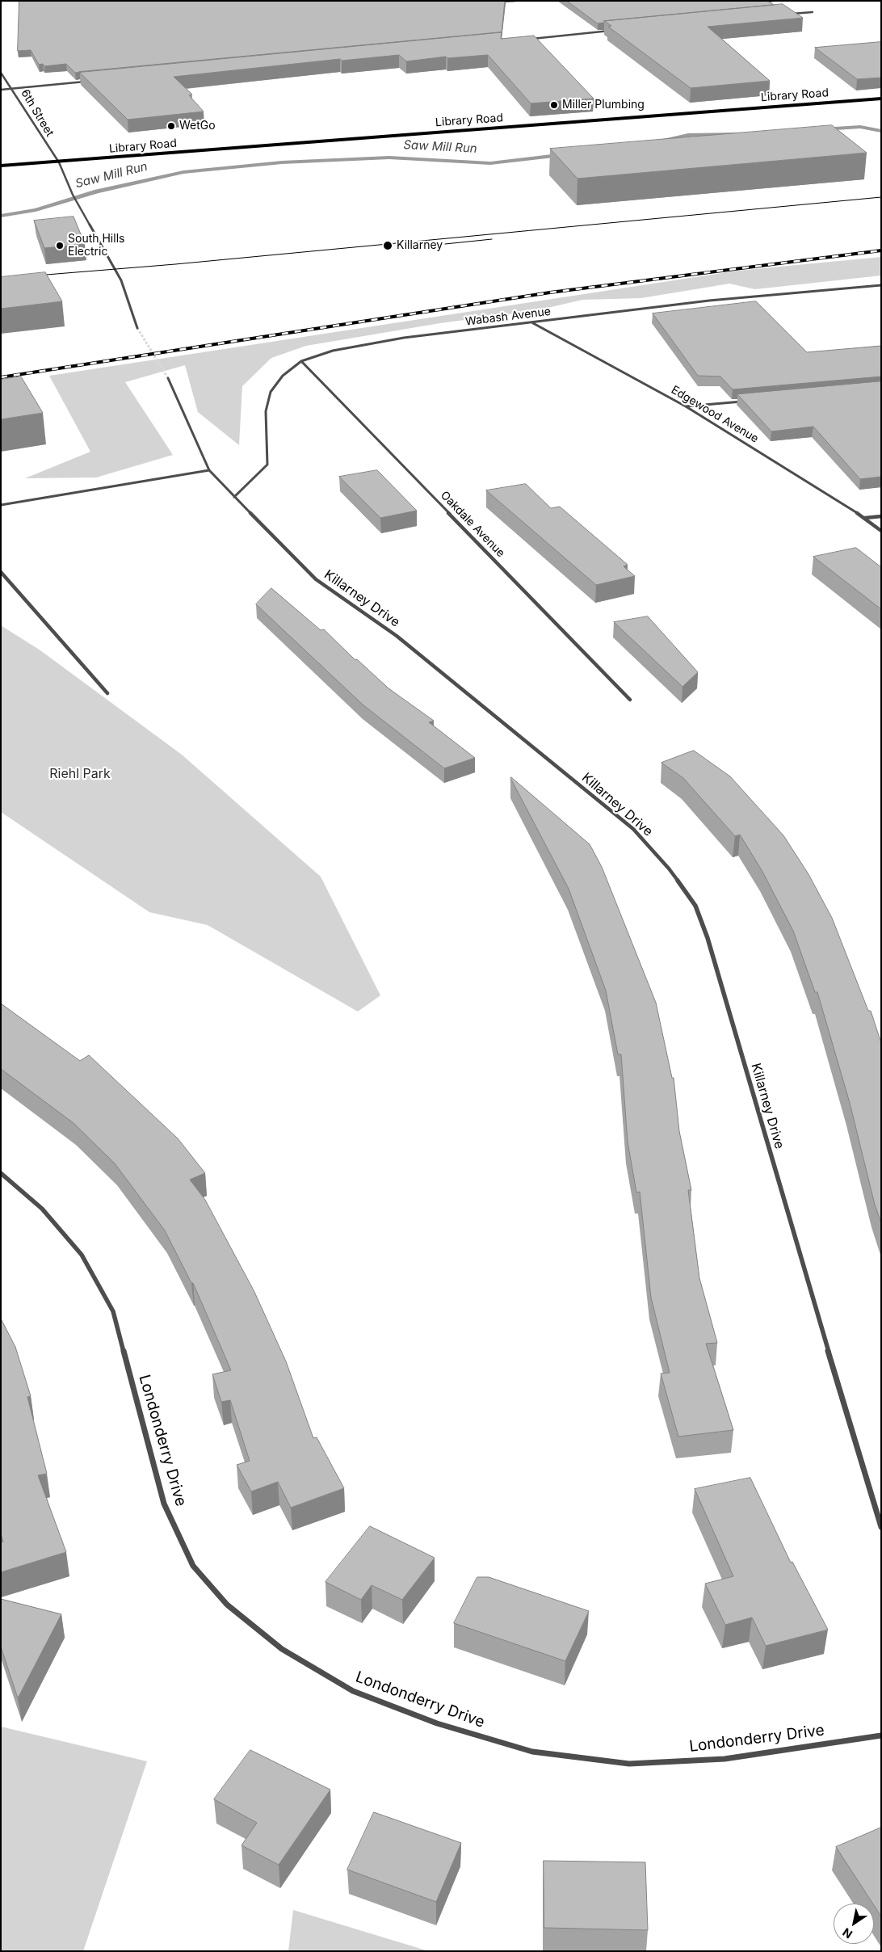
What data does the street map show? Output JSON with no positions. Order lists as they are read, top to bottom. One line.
{"streets":{"main road":["Library Road"],"street":["6th Street","Wabash Avenue","Edgewood Avenue","Oakdale Avenue","Killarney Drive","Londonderry Drive"]},"crossings":[["Library Road","6th Street"],["Wabash Avenue","Edgewood Avenue"],["Wabash Avenue","Oakdale Avenue"],["Wabash Avenue","Killarney Drive"]],"water":["Saw Mill Run"],"parks":["Riehl Park"],"places":["Miller Plumbing","WetGo","South Hills Electric","Killarney"],"north":"bottom left"}
